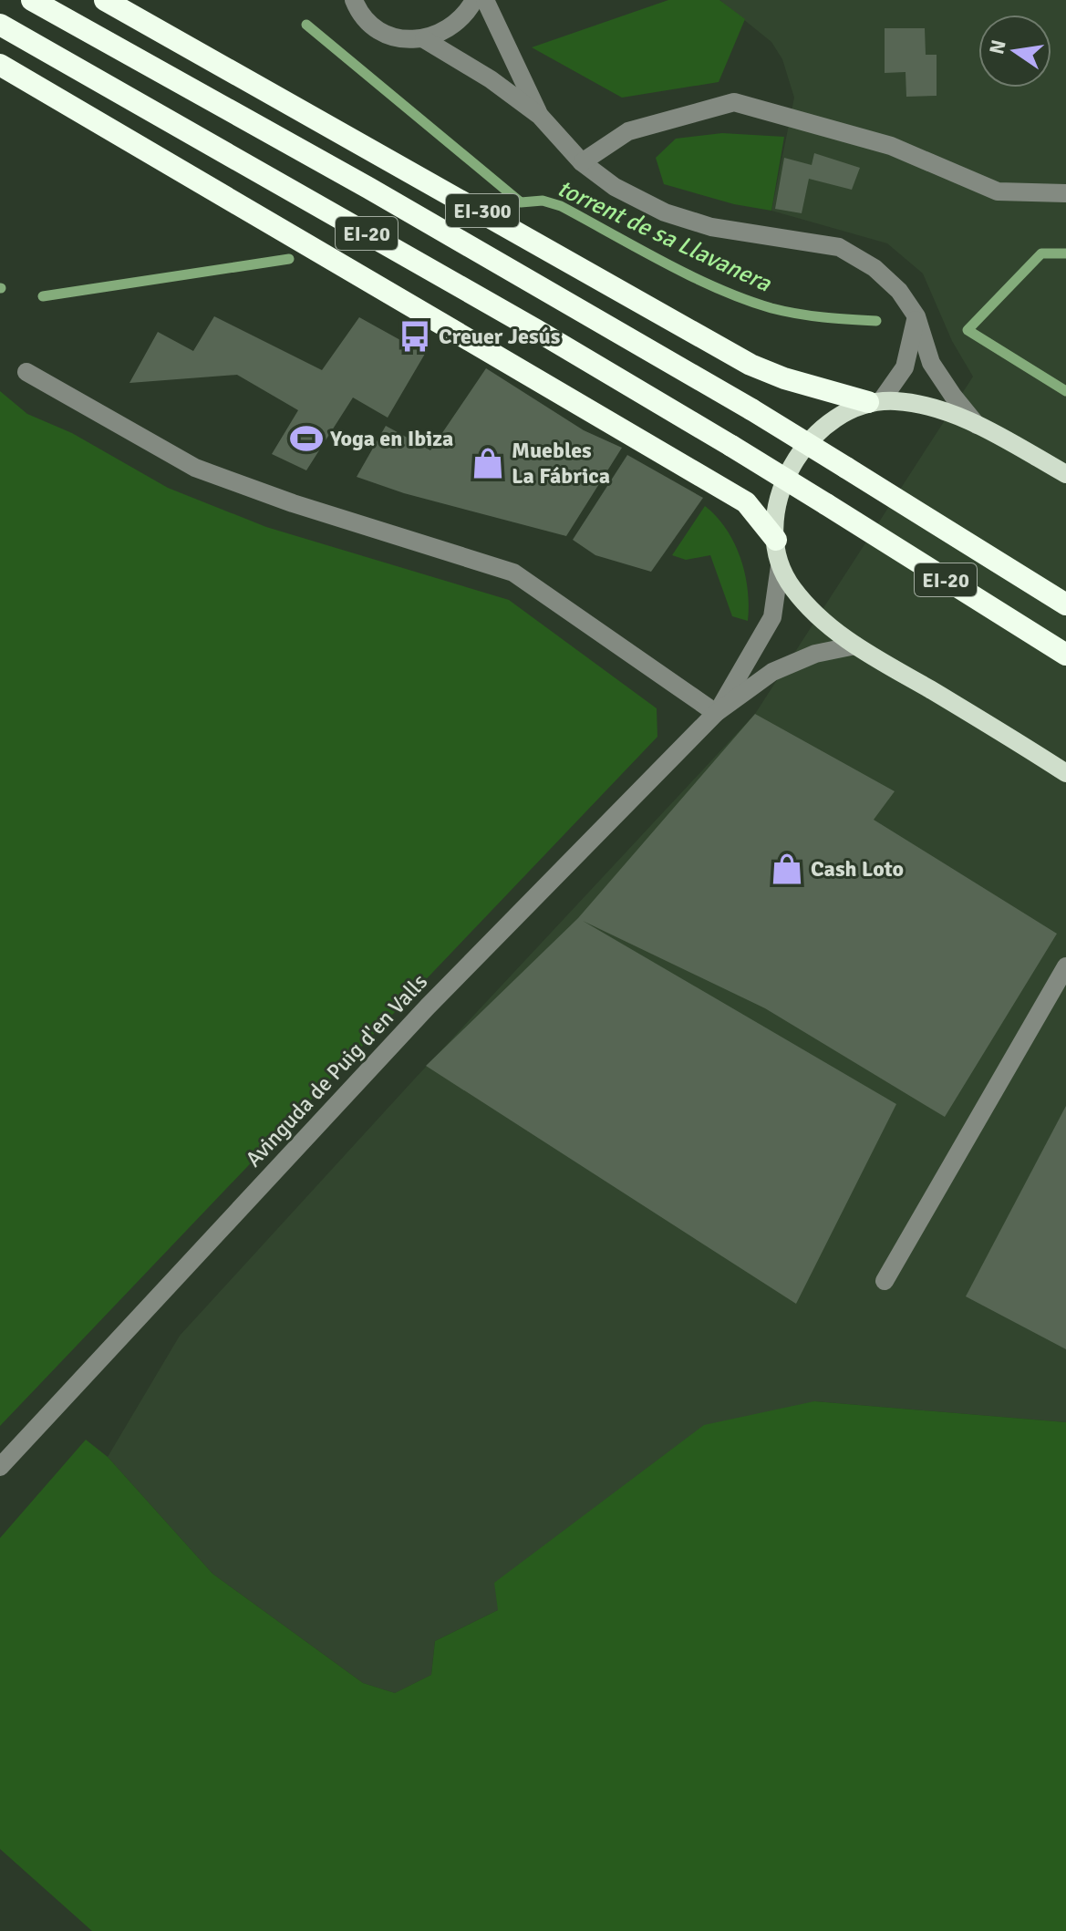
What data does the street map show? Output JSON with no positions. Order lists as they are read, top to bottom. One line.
{"streets":{"highway":["EI-300","EI-20"],"street":["Avinguda de Puig d'en Valls"]},"water":["torrent de sa Llavanera"],"places":{"bus stop":["Creuer Jesús"],"sports":["Yoga en Ibiza"],"shop":["Muebles La Fábrica","Cash Loto"]},"north":"left"}
